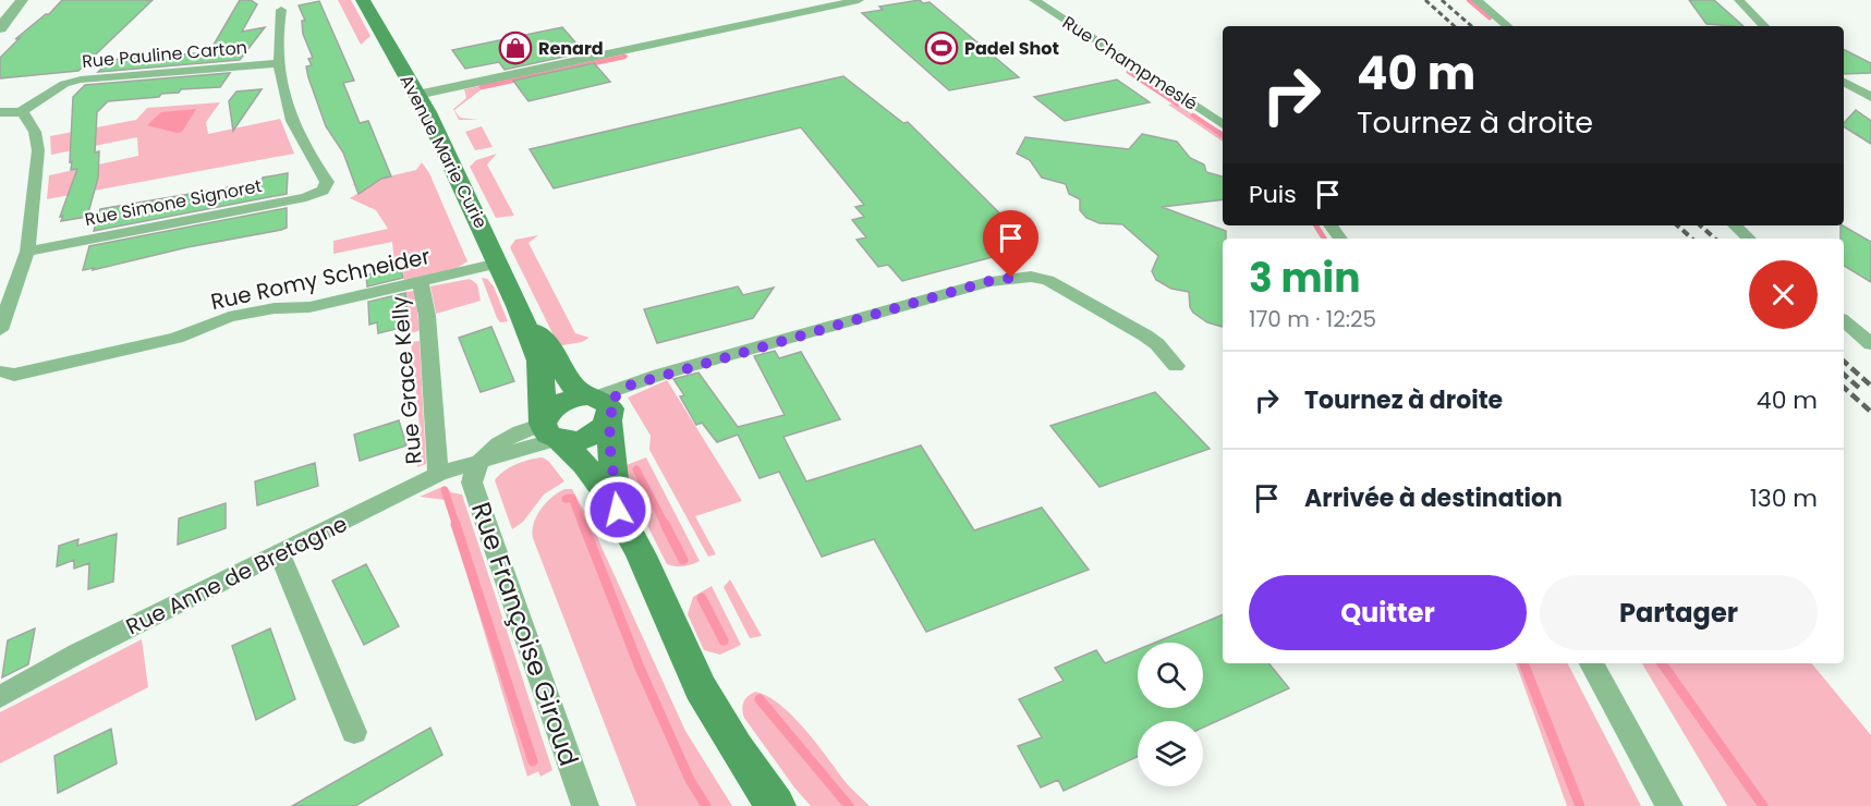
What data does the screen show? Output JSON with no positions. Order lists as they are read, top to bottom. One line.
{"streets":{"main road":["Avenue Marie Curie"],"street":["Rue Pauline Carton","Rue Champmeslé","Rue Simone Signoret","Rue Romy Schneider","Rue Grace Kelly","Rue Anne de Bretagne","Rue Françoise Giroud"]},"crossings":[["Rue Pauline Carton","Rue Simone Signoret"],["Avenue Marie Curie","Rue Romy Schneider"],["Avenue Marie Curie","Rue Anne de Bretagne"],["Rue Romy Schneider","Rue Grace Kelly"],["Rue Grace Kelly","Rue Anne de Bretagne"],["Rue Anne de Bretagne","Rue Françoise Giroud"]],"places":{"shop":["Renard"],"sports":["Padel Shot"]},"page":{"turn":["40 m","Tournez à droite"],"then":"Puis","heading":["3 min","170 m · 12:25"],"list":[{"name":"Tournez à droite","value":"40 m"},{"name":"Arrivée à destination","value":"130 m"}],"buttons":["Quitter","Partager"]}}
